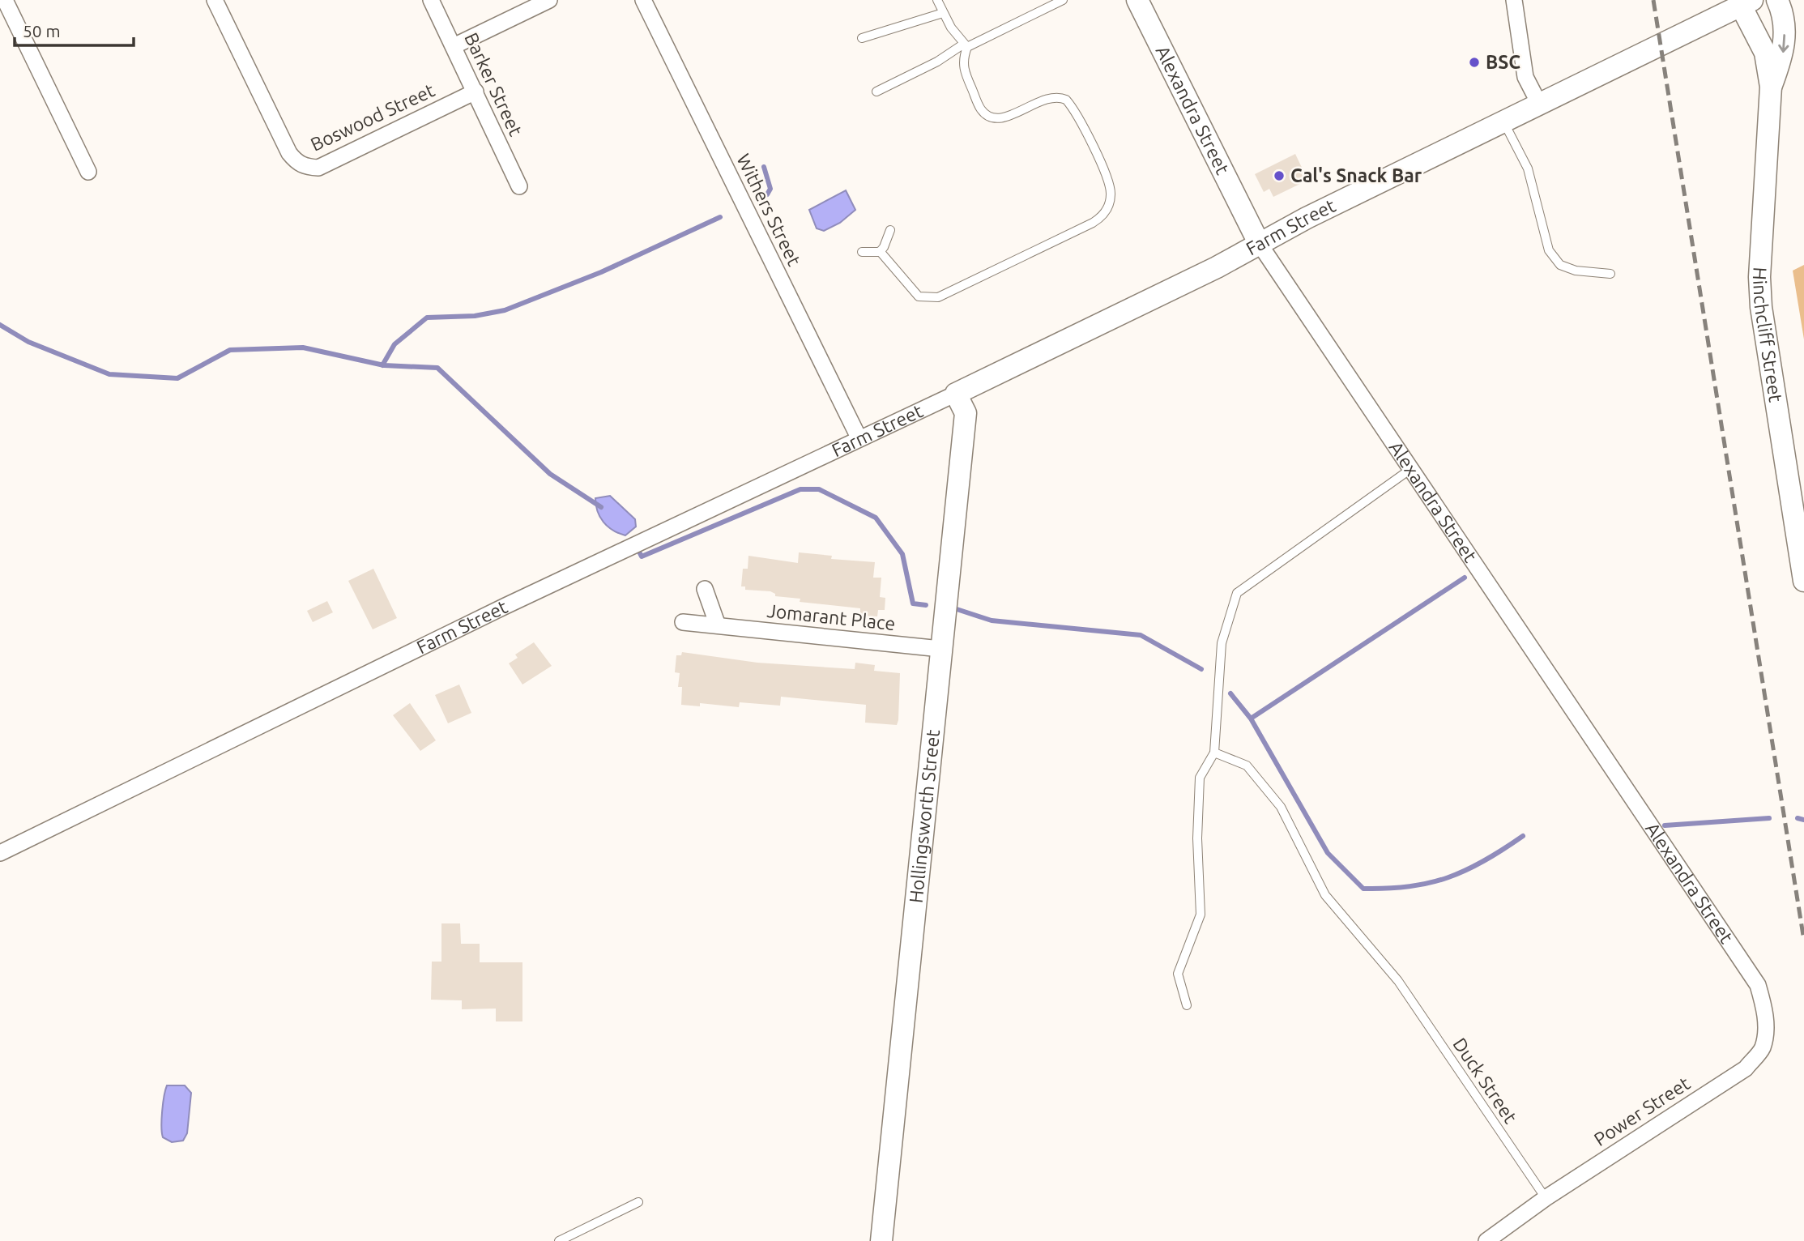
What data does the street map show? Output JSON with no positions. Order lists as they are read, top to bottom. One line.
{"streets":{"street":["Barker Street","Alexandra Street","Boswood Street","Withers Street","Farm Street","Hinchcliff Street","Jomarant Place","Hollingsworth Street","Power Street"],"lane":["Duck Street"]},"crossings":[["Barker Street","Boswood Street"],["Alexandra Street","Farm Street"],["Alexandra Street","Power Street"],["Withers Street","Farm Street"],["Farm Street","Hinchcliff Street"],["Farm Street","Hollingsworth Street"],["Jomarant Place","Hollingsworth Street"],["Duck Street","Power Street"]],"places":["BSC","Cal's Snack Bar"],"scale_bar":"50 m"}
